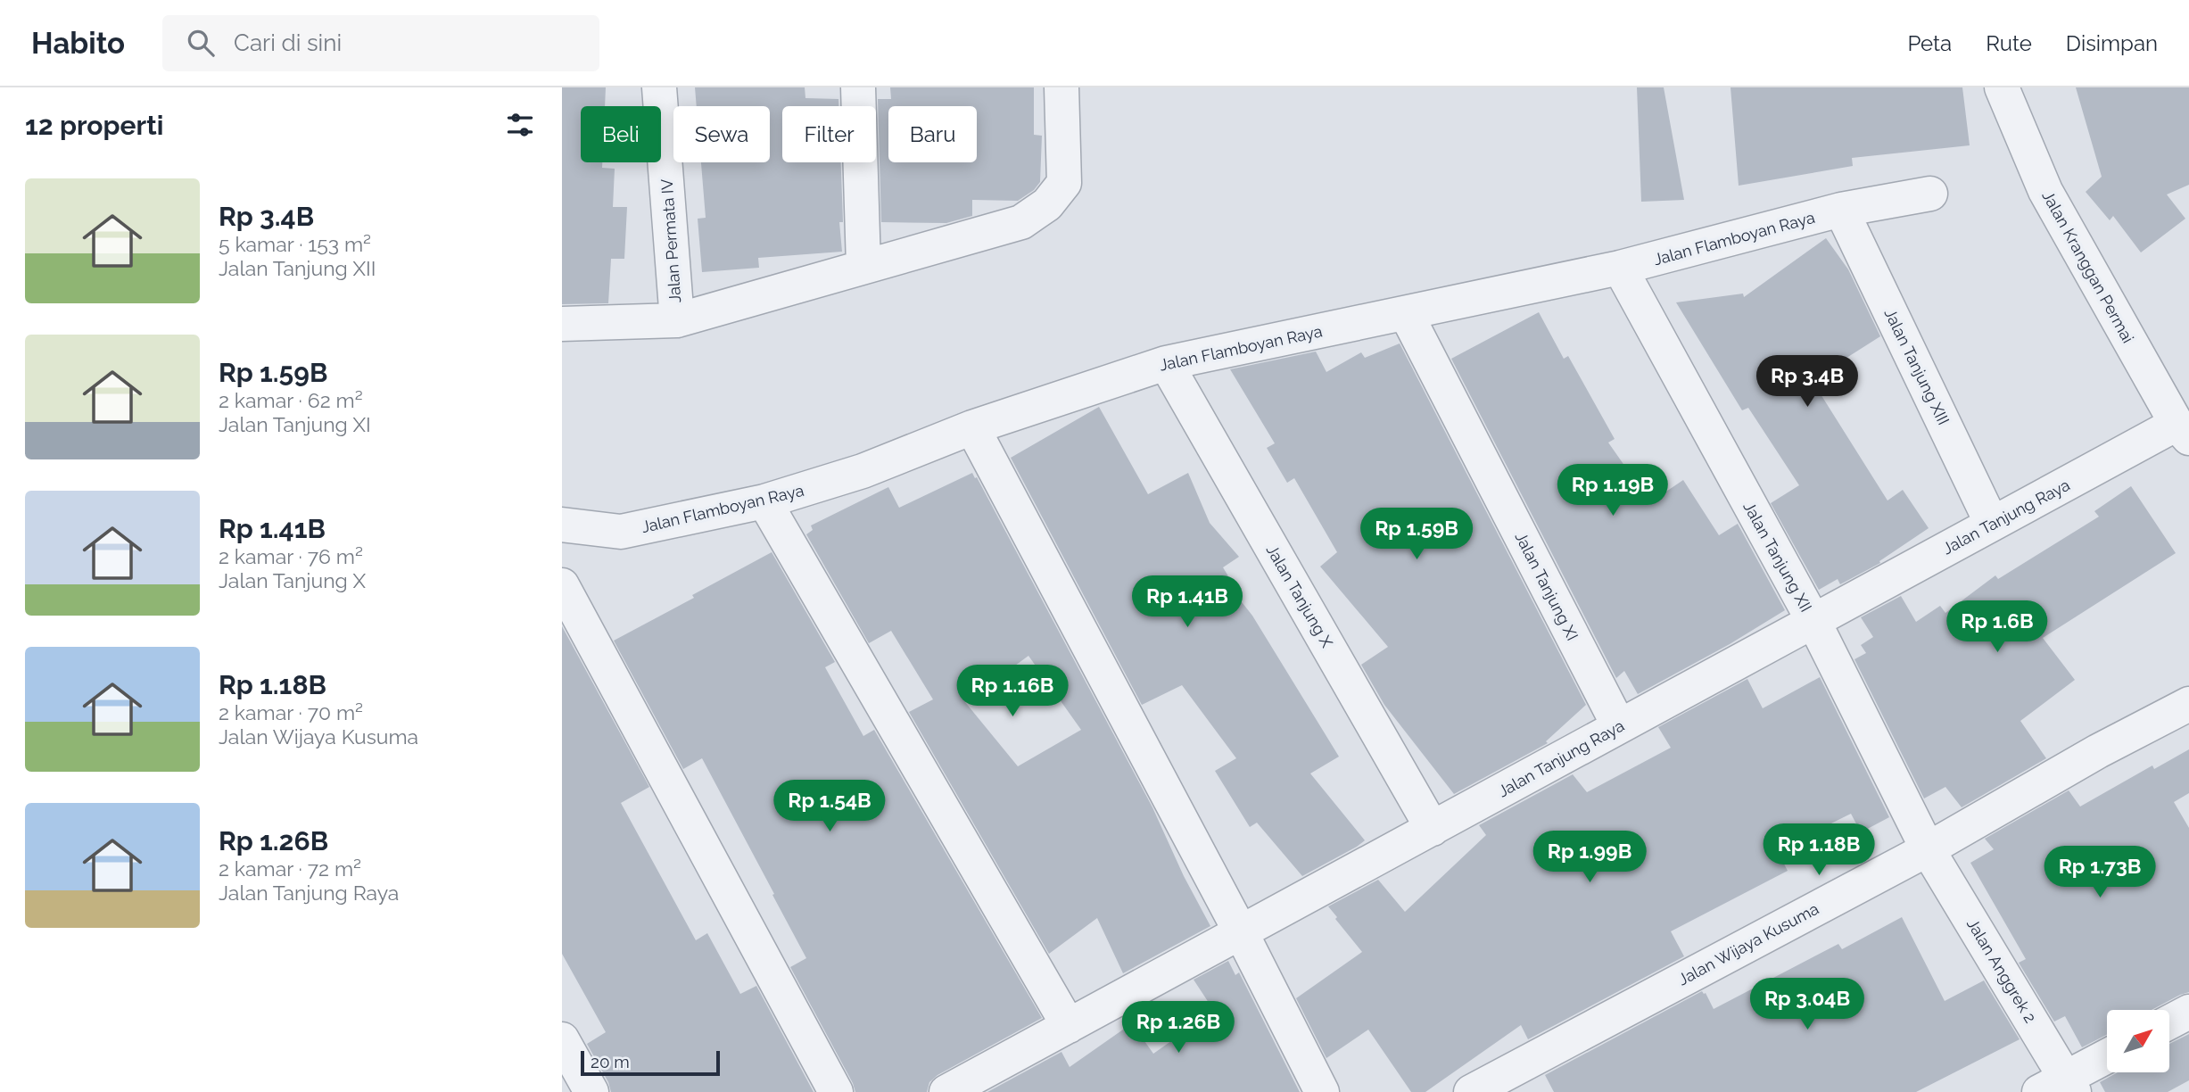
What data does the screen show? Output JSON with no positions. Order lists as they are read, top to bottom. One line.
{"streets":{"street":["Jalan Flamboyan Raya","Jalan Permata IV","Jalan Kranggan Permai","Jalan Tanjung XIII","Jalan Tanjung Raya","Jalan Tanjung XII","Jalan Tanjung XI","Jalan Tanjung X","Jalan Wijaya Kusuma","Jalan Anggrek 2"]},"crossings":[["Jalan Flamboyan Raya","Jalan Tanjung XIII"],["Jalan Flamboyan Raya","Jalan Tanjung XII"],["Jalan Flamboyan Raya","Jalan Tanjung XI"],["Jalan Flamboyan Raya","Jalan Tanjung X"],["Jalan Kranggan Permai","Jalan Tanjung Raya"],["Jalan Tanjung XIII","Jalan Tanjung Raya"],["Jalan Tanjung Raya","Jalan Tanjung XII"],["Jalan Tanjung Raya","Jalan Tanjung XI"],["Jalan Tanjung Raya","Jalan Tanjung X"],["Jalan Tanjung XII","Jalan Wijaya Kusuma"],["Jalan Tanjung XII","Jalan Anggrek 2"],["Jalan Wijaya Kusuma","Jalan Anggrek 2"]],"scale_bar":"20 m","north":"top right","page":{"header":"Habito","search":"Cari di sini","nav":["Peta","Rute","Disimpan"],"heading":"12 properti","chip":["Beli","Sewa","Filter","Baru"],"list":[{"name":"Rp 3.4B","note":"5 kamar · 153 m² · Jalan Tanjung XII"},{"name":"Rp 1.59B","note":"2 kamar · 62 m² · Jalan Tanjung XI"},{"name":"Rp 1.41B","note":"2 kamar · 76 m² · Jalan Tanjung X"},{"name":"Rp 1.18B","note":"2 kamar · 70 m² · Jalan Wijaya Kusuma"},{"name":"Rp 1.26B","note":"2 kamar · 72 m² · Jalan Tanjung Raya"}],"price":["Rp 3.4B","Rp 1.19B","Rp 1.59B","Rp 1.41B","Rp 1.6B","Rp 1.16B","Rp 1.54B","Rp 1.18B","Rp 1.99B","Rp 1.73B","Rp 3.04B","Rp 1.26B"],"scale":"20 m"}}
